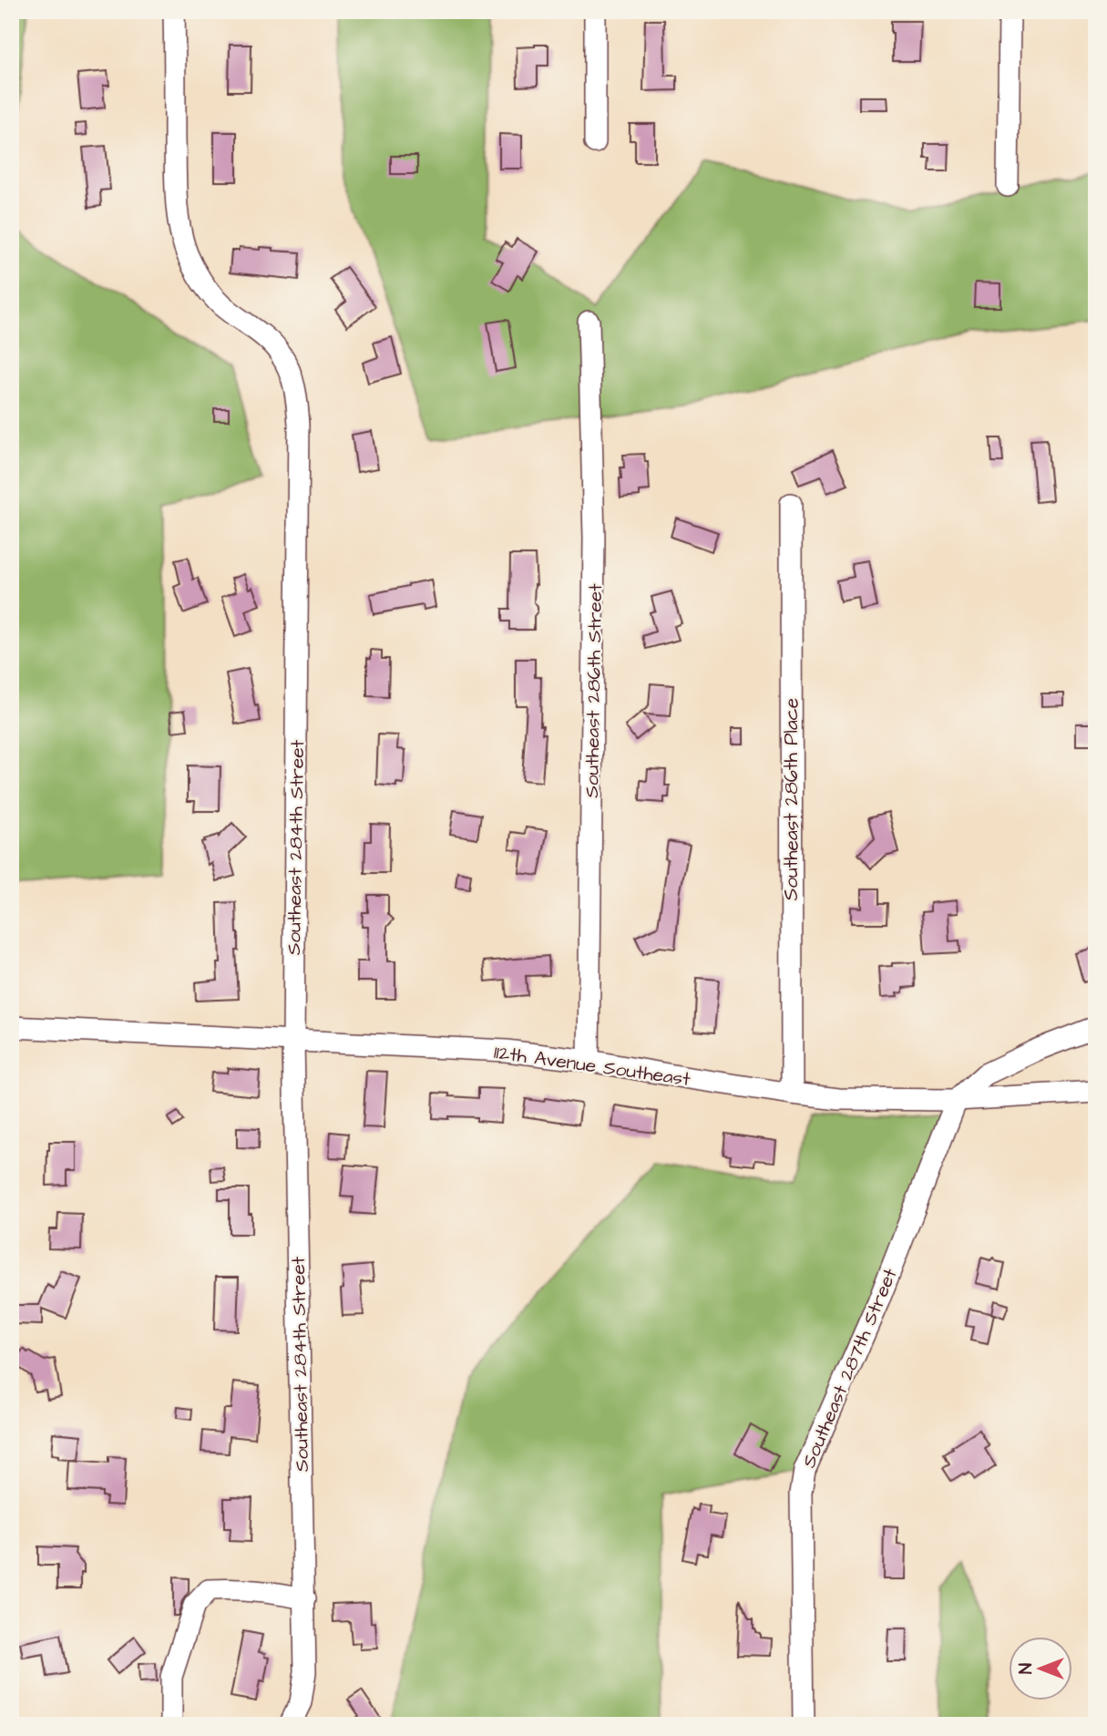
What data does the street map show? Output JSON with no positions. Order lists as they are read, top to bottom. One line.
{"streets":{"street":["Southeast 286th Street","Southeast 286th Place","Southeast 284th Street","112th Avenue Southeast","Southeast 287th Street"]},"crossings":[["Southeast 286th Street","112th Avenue Southeast"],["Southeast 286th Place","112th Avenue Southeast"],["Southeast 284th Street","112th Avenue Southeast"],["112th Avenue Southeast","Southeast 287th Street"]],"north":"left"}
